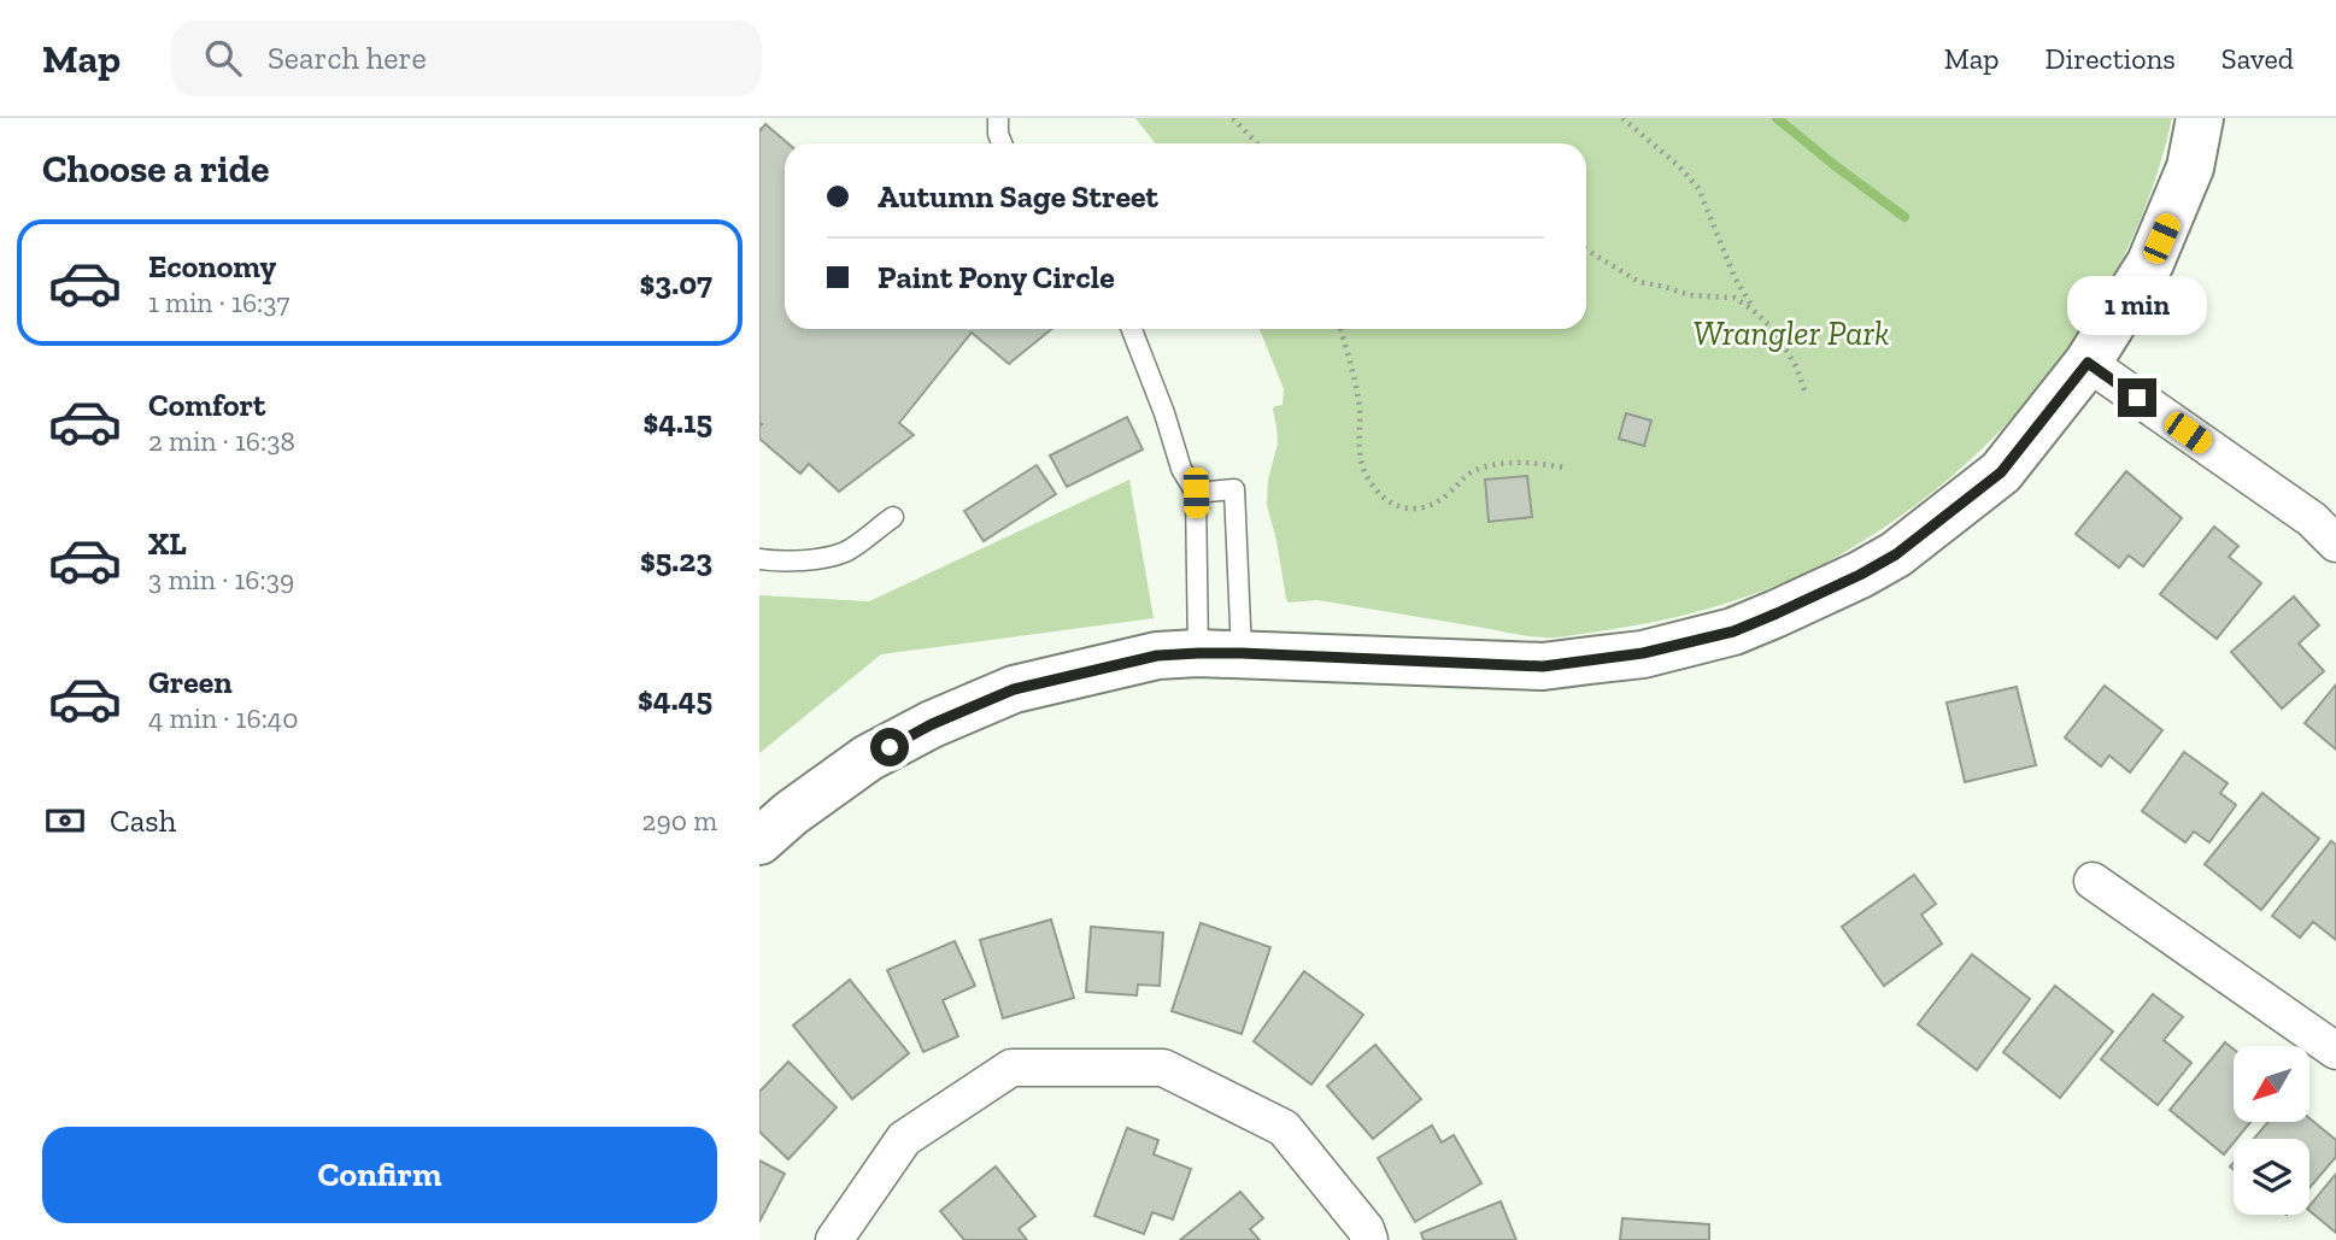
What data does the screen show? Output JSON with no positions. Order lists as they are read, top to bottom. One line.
{"parks":["Wrangler Park"],"north":"bottom left","page":{"header":"Map","search":"Search here","nav":["Map","Directions","Saved"],"heading":"Choose a ride","banner":["Autumn Sage Street","Paint Pony Circle"],"list":[{"name":"Economy","note":"1 min · 16:37","value":"$3.07"},{"name":"Comfort","note":"2 min · 16:38","value":"$4.15"},{"name":"XL","note":"3 min · 16:39","value":"$5.23"},{"name":"Green","note":"4 min · 16:40","value":"$4.45"}],"bubble":"1 min","pay":["Cash","290 m"],"buttons":"Confirm"}}
